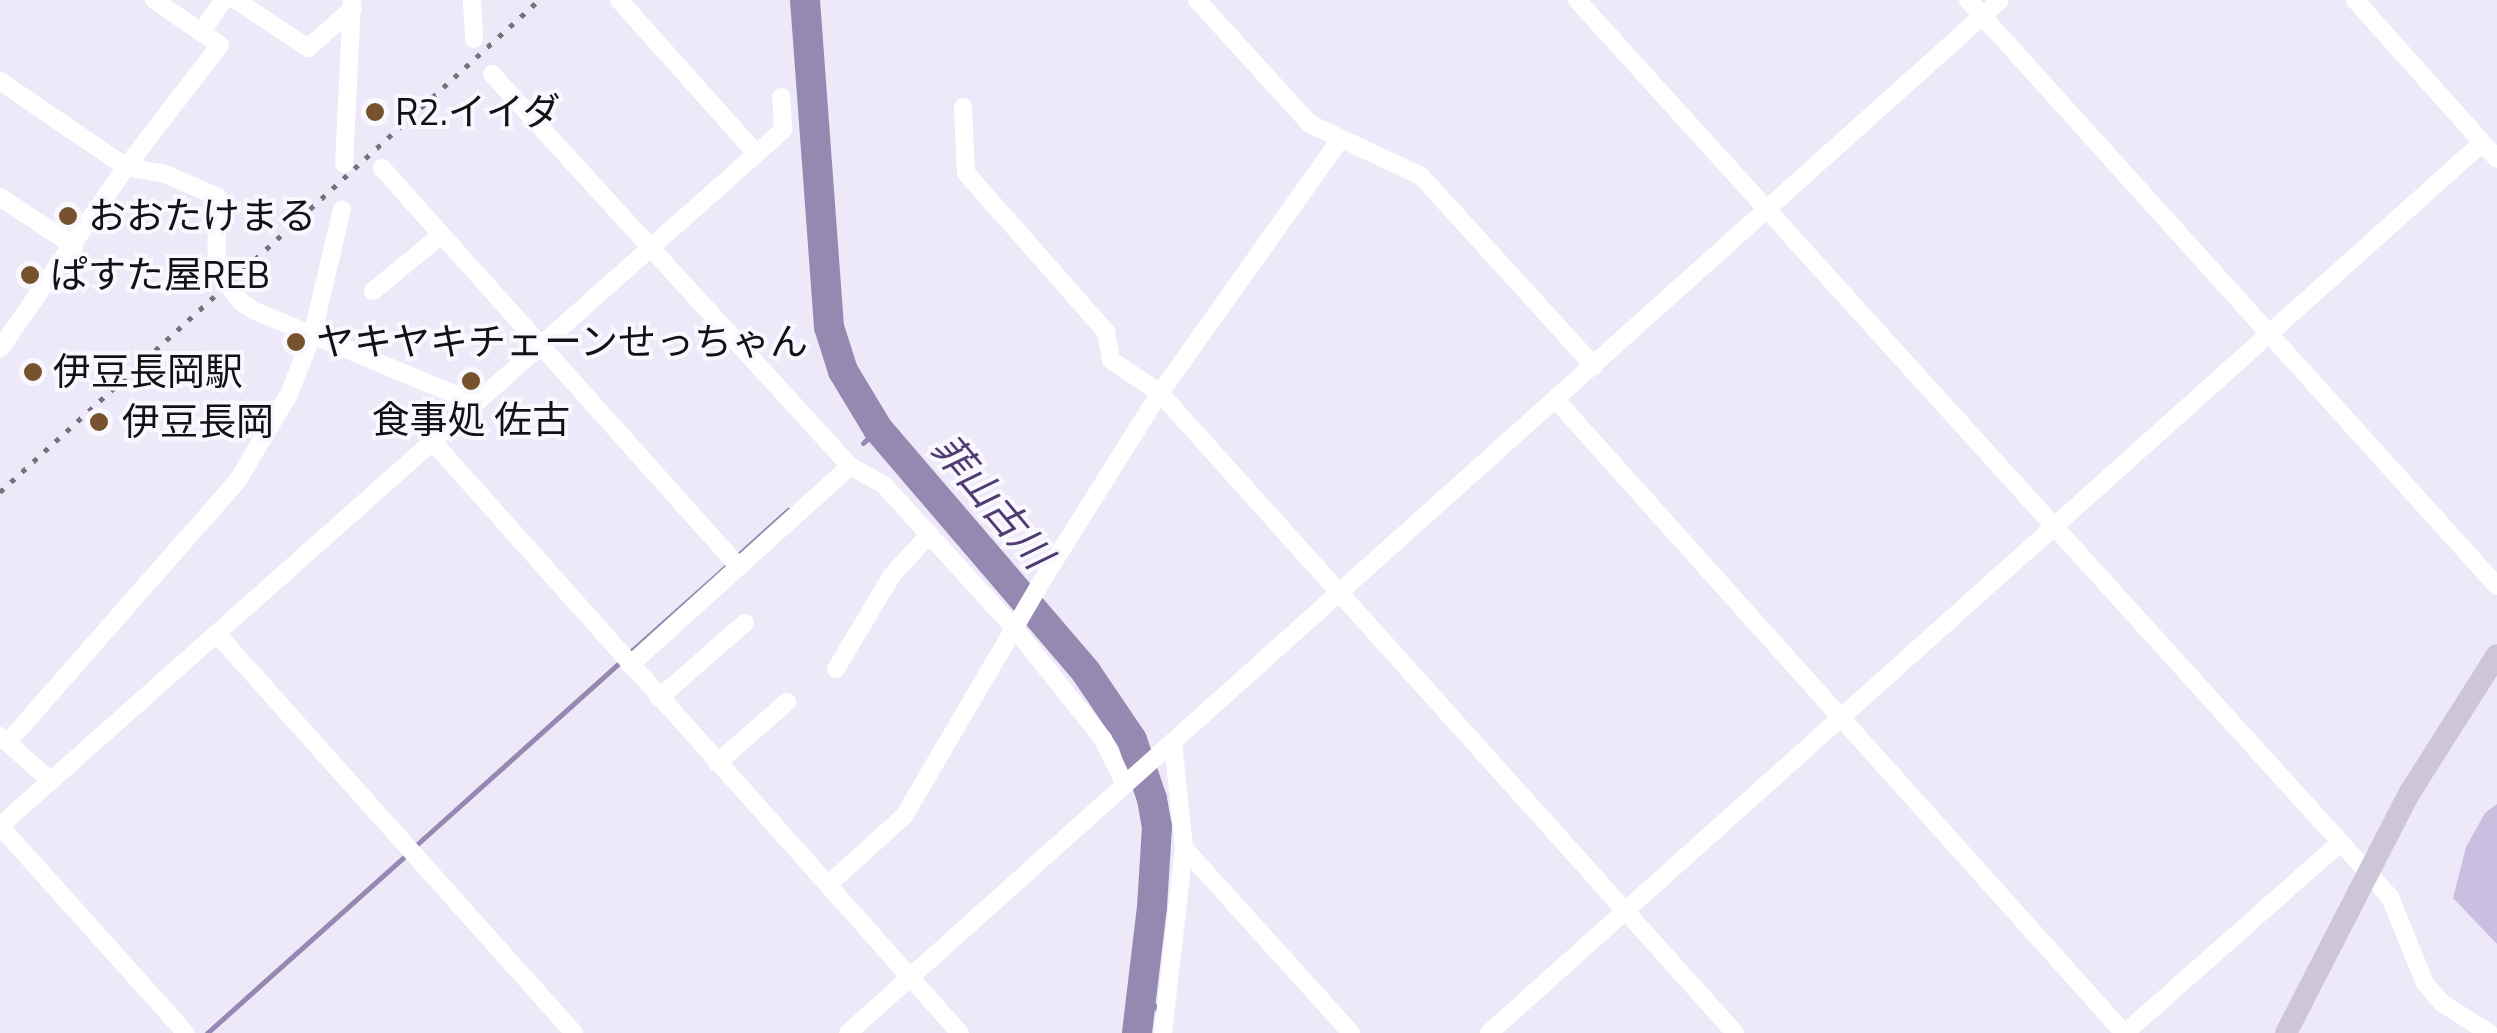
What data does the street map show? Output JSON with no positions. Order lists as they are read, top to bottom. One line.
{"water":["菲山古川"],"places":["R2.イイダ","おおたけまる","ぱすた屋REB","ヤキヤキチェーンせっちゃん","伊豆長岡駅","食事処 佐古","伊豆長岡"]}
